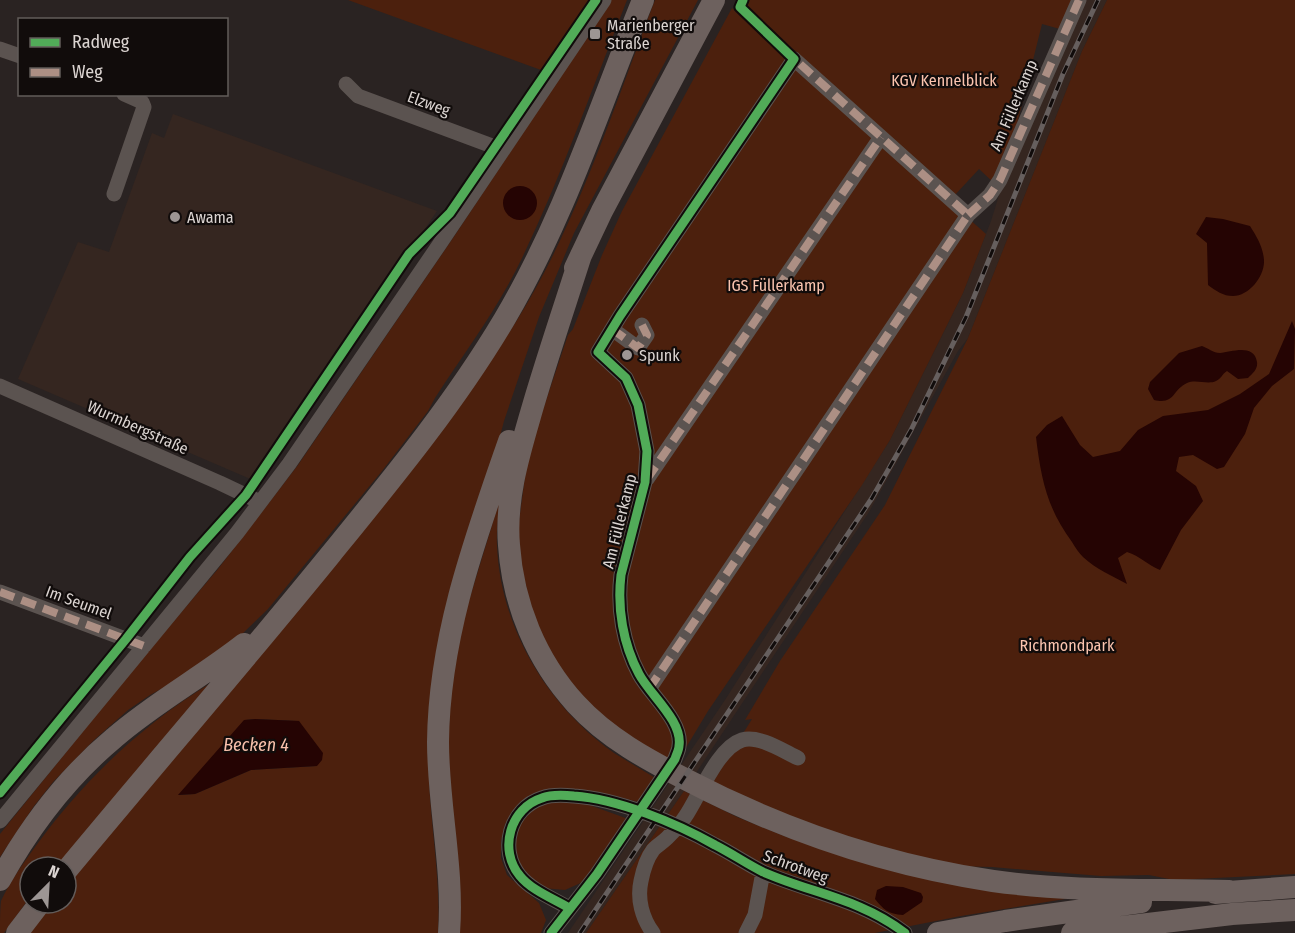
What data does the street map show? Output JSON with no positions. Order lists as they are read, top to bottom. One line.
{"streets":{"street":["Elzweg","Am Füllerkamp","Wurmbergstraße","Im Seumel","Schrotweg"]},"crossings":[["Am Füllerkamp","Schrotweg"]],"water":["Becken 4"],"parks":["KGV Kennelblick","IGS Füllerkamp","Richmondpark"],"places":{"transit":["Marienberger Straße"],"other":["Awama","Spunk"]},"legend":["Radweg","Weg"],"north":"top right"}
